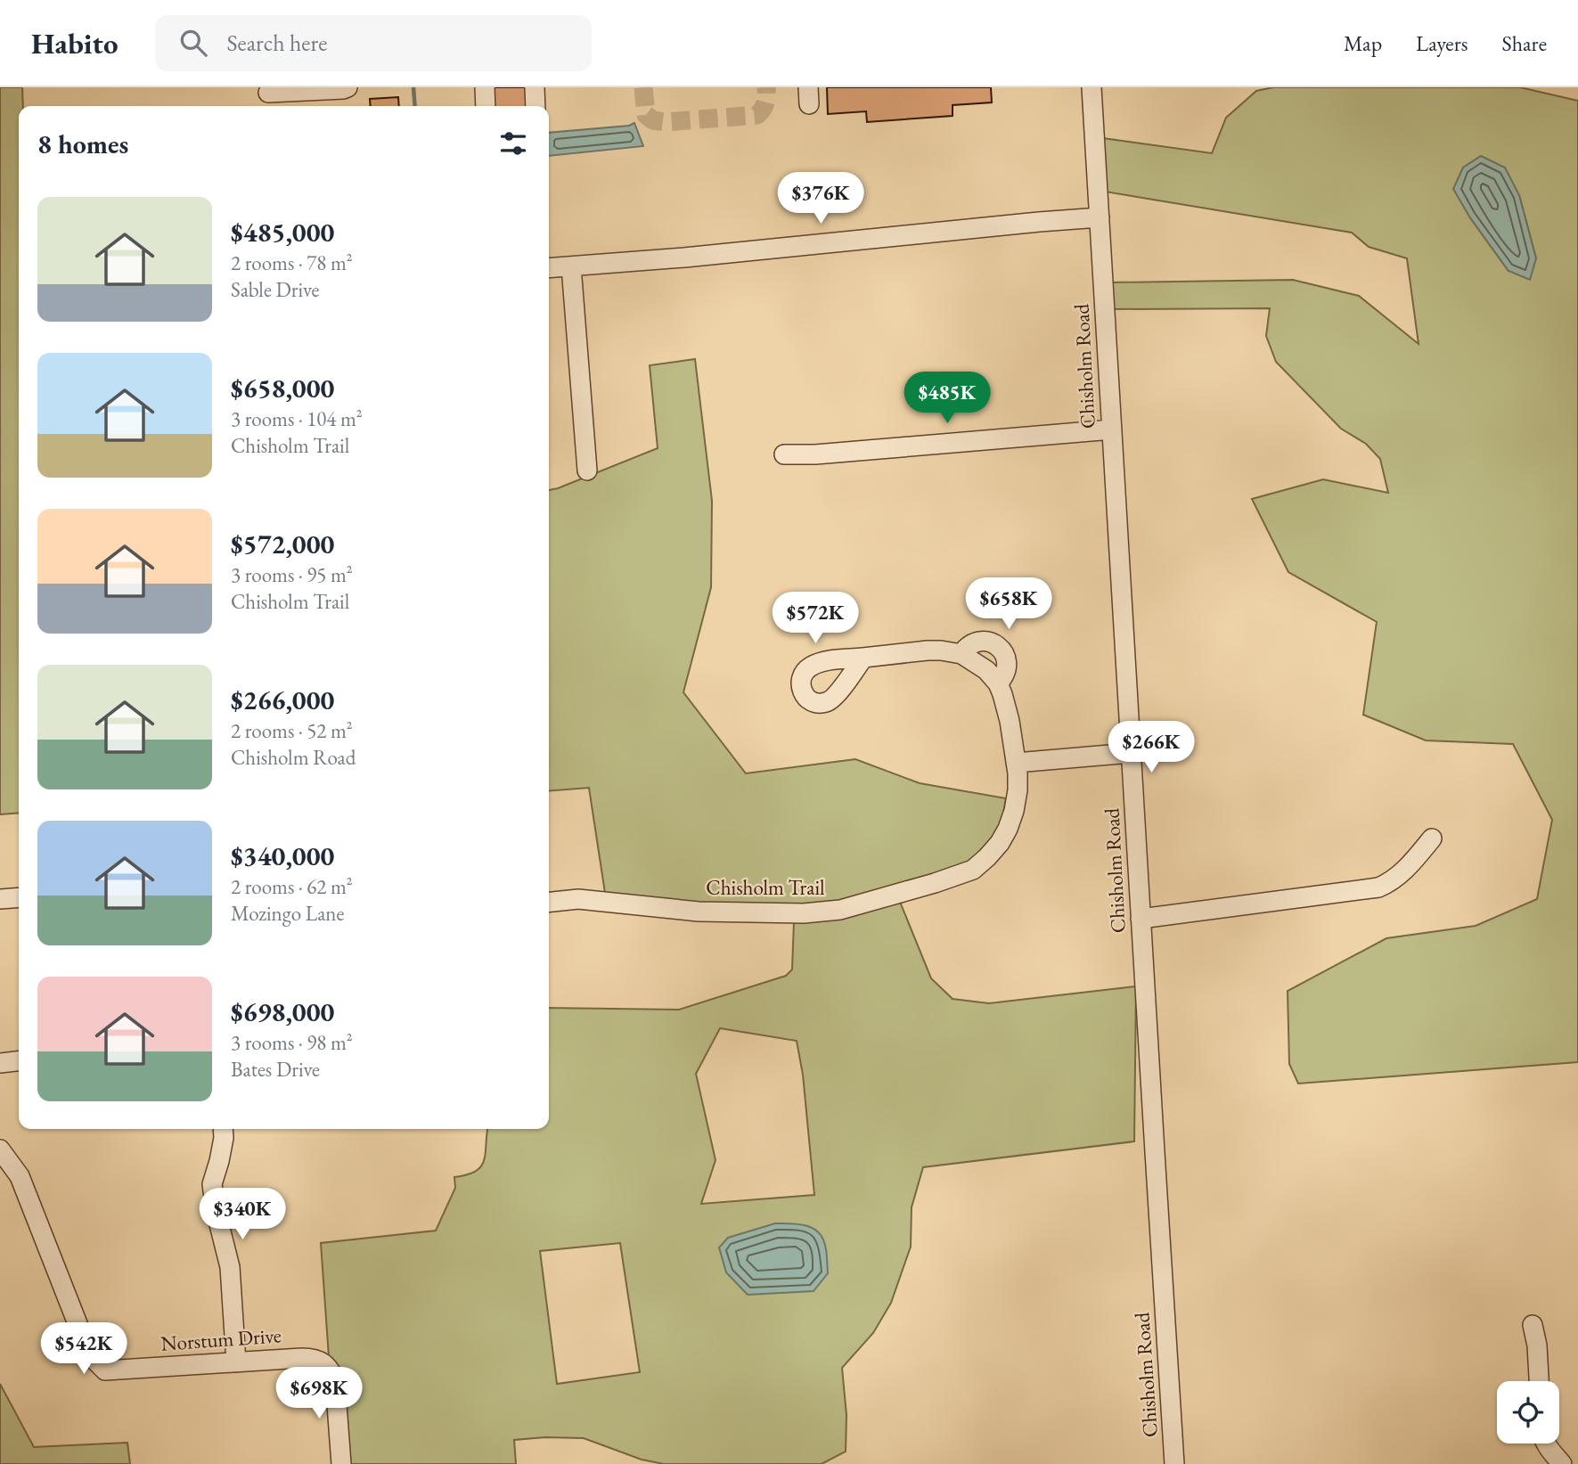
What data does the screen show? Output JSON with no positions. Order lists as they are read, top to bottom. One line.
{"streets":{"street":["Chisholm Road","Chisholm Trail","Norstum Drive"]},"page":{"header":"Habito","search":"Search here","nav":["Map","Layers","Share"],"heading":"8 homes","price":["$376K","$485K","$658K","$572K","$266K","$340K","$542K","$698K"],"list":[{"name":"$485,000","note":"2 rooms · 78 m² · Sable Drive"},{"name":"$658,000","note":"3 rooms · 104 m² · Chisholm Trail"},{"name":"$572,000","note":"3 rooms · 95 m² · Chisholm Trail"},{"name":"$266,000","note":"2 rooms · 52 m² · Chisholm Road"},{"name":"$340,000","note":"2 rooms · 62 m² · Mozingo Lane"},{"name":"$698,000","note":"3 rooms · 98 m² · Bates Drive"}]}}
